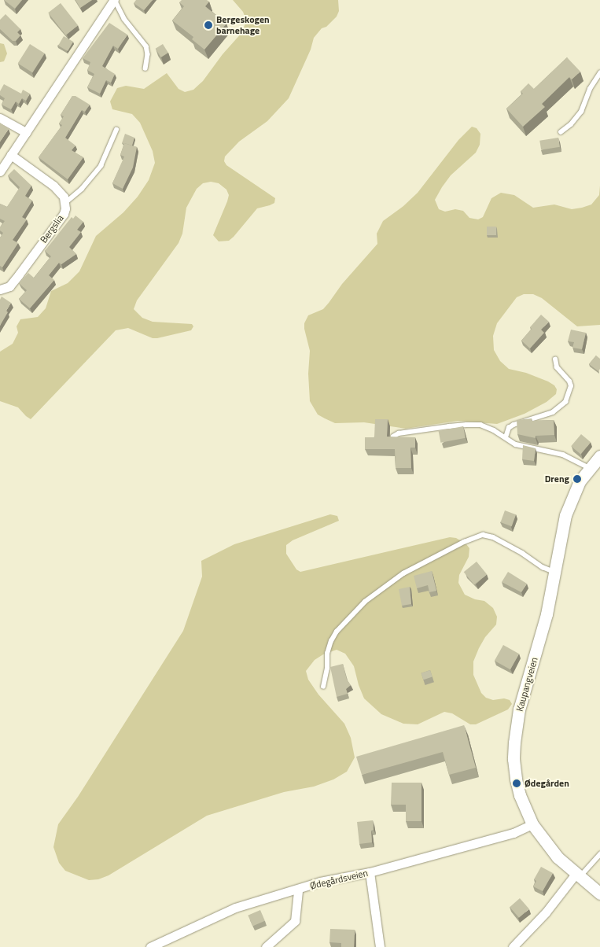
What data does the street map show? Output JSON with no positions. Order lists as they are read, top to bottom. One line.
{"streets":{"main road":["Kaupangveien"],"street":["Bergslia","Ødegårdsveien"]},"crossings":[["Kaupangveien","Ødegårdsveien"]],"places":["Bergeskogen barnehage","Dreng","Ødegården"]}
